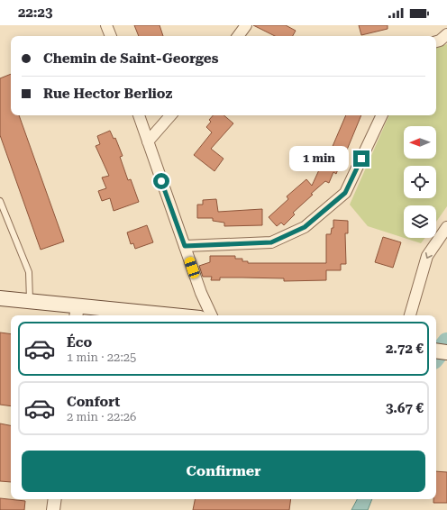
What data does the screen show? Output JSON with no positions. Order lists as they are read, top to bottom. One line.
{"north":"left","page":{"status":"22:23","banner":["Chemin de Saint-Georges","Rue Hector Berlioz"],"bubble":"1 min","list":[{"name":"Éco","note":"1 min · 22:25","value":"2.72 €"},{"name":"Confort","note":"2 min · 22:26","value":"3.67 €"}],"buttons":"Confirmer"}}
